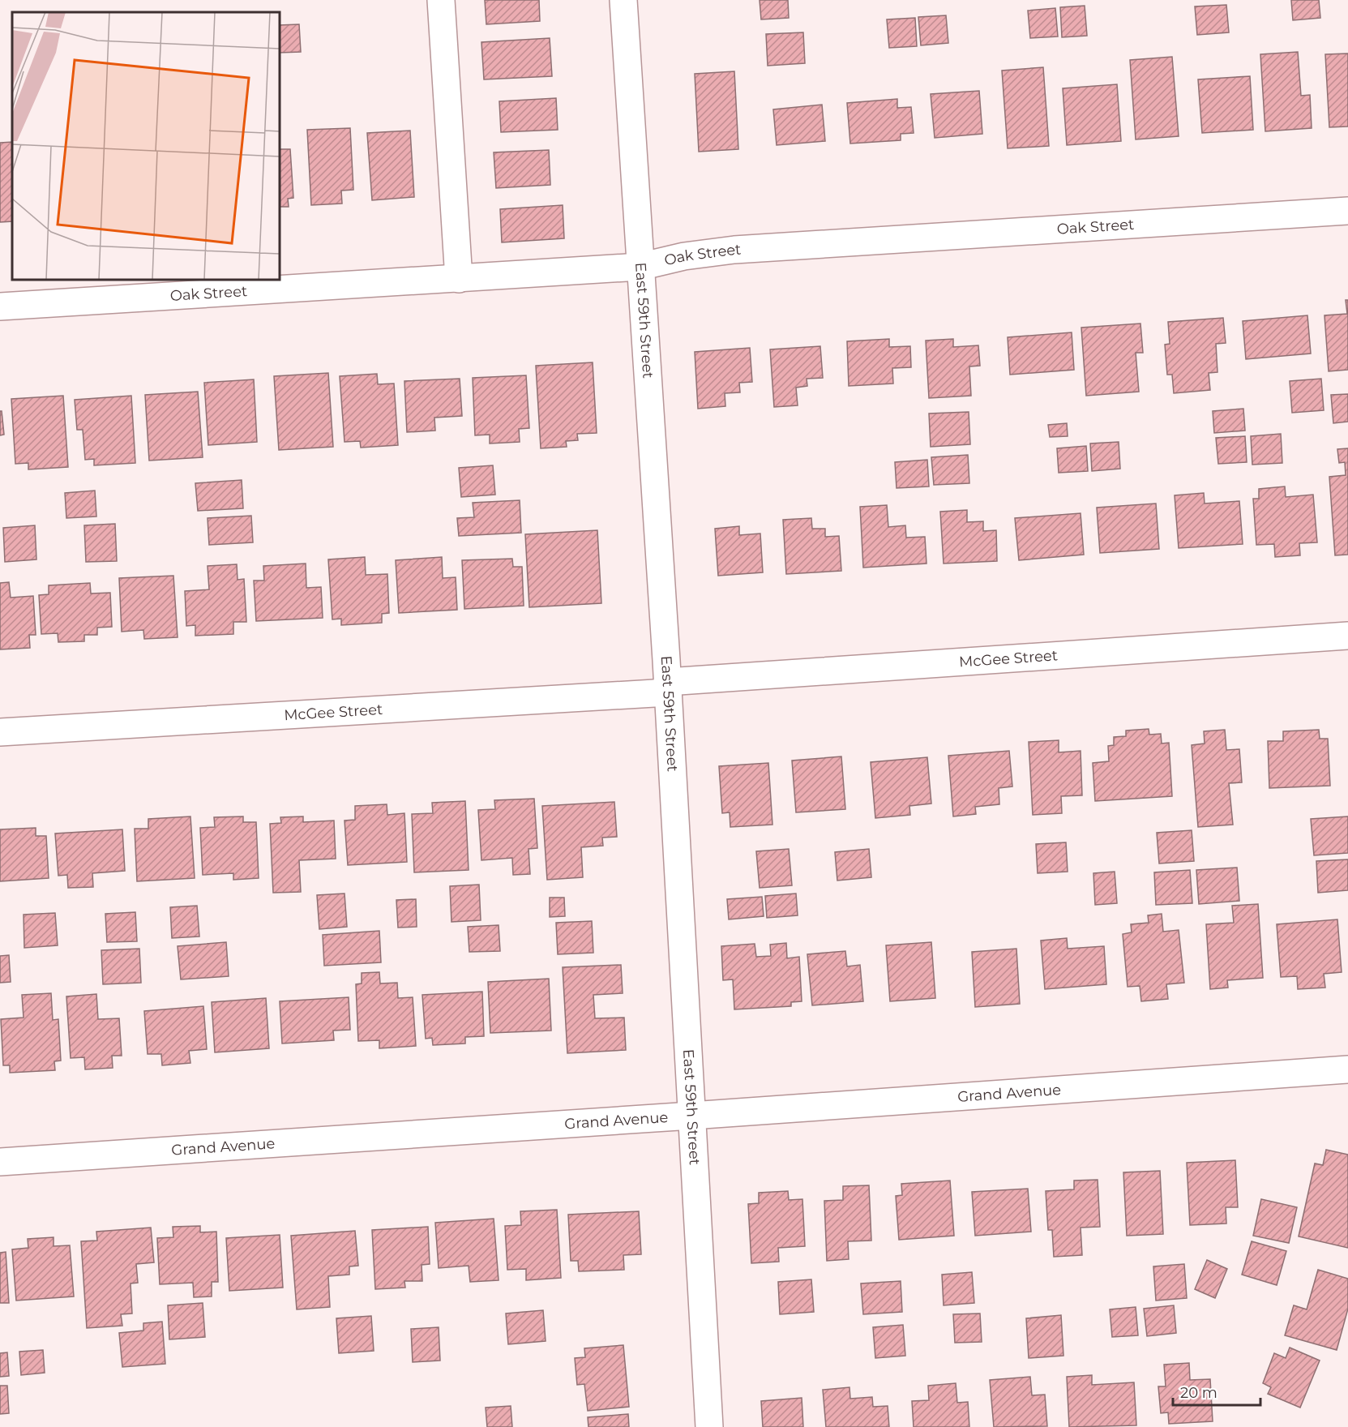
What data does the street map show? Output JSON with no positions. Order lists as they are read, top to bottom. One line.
{"streets":{"street":["Oak Street","East 59th Street","McGee Street","Grand Avenue"]},"crossings":[["Oak Street","East 59th Street"],["East 59th Street","McGee Street"],["East 59th Street","Grand Avenue"]],"scale_bar":"20 m"}
